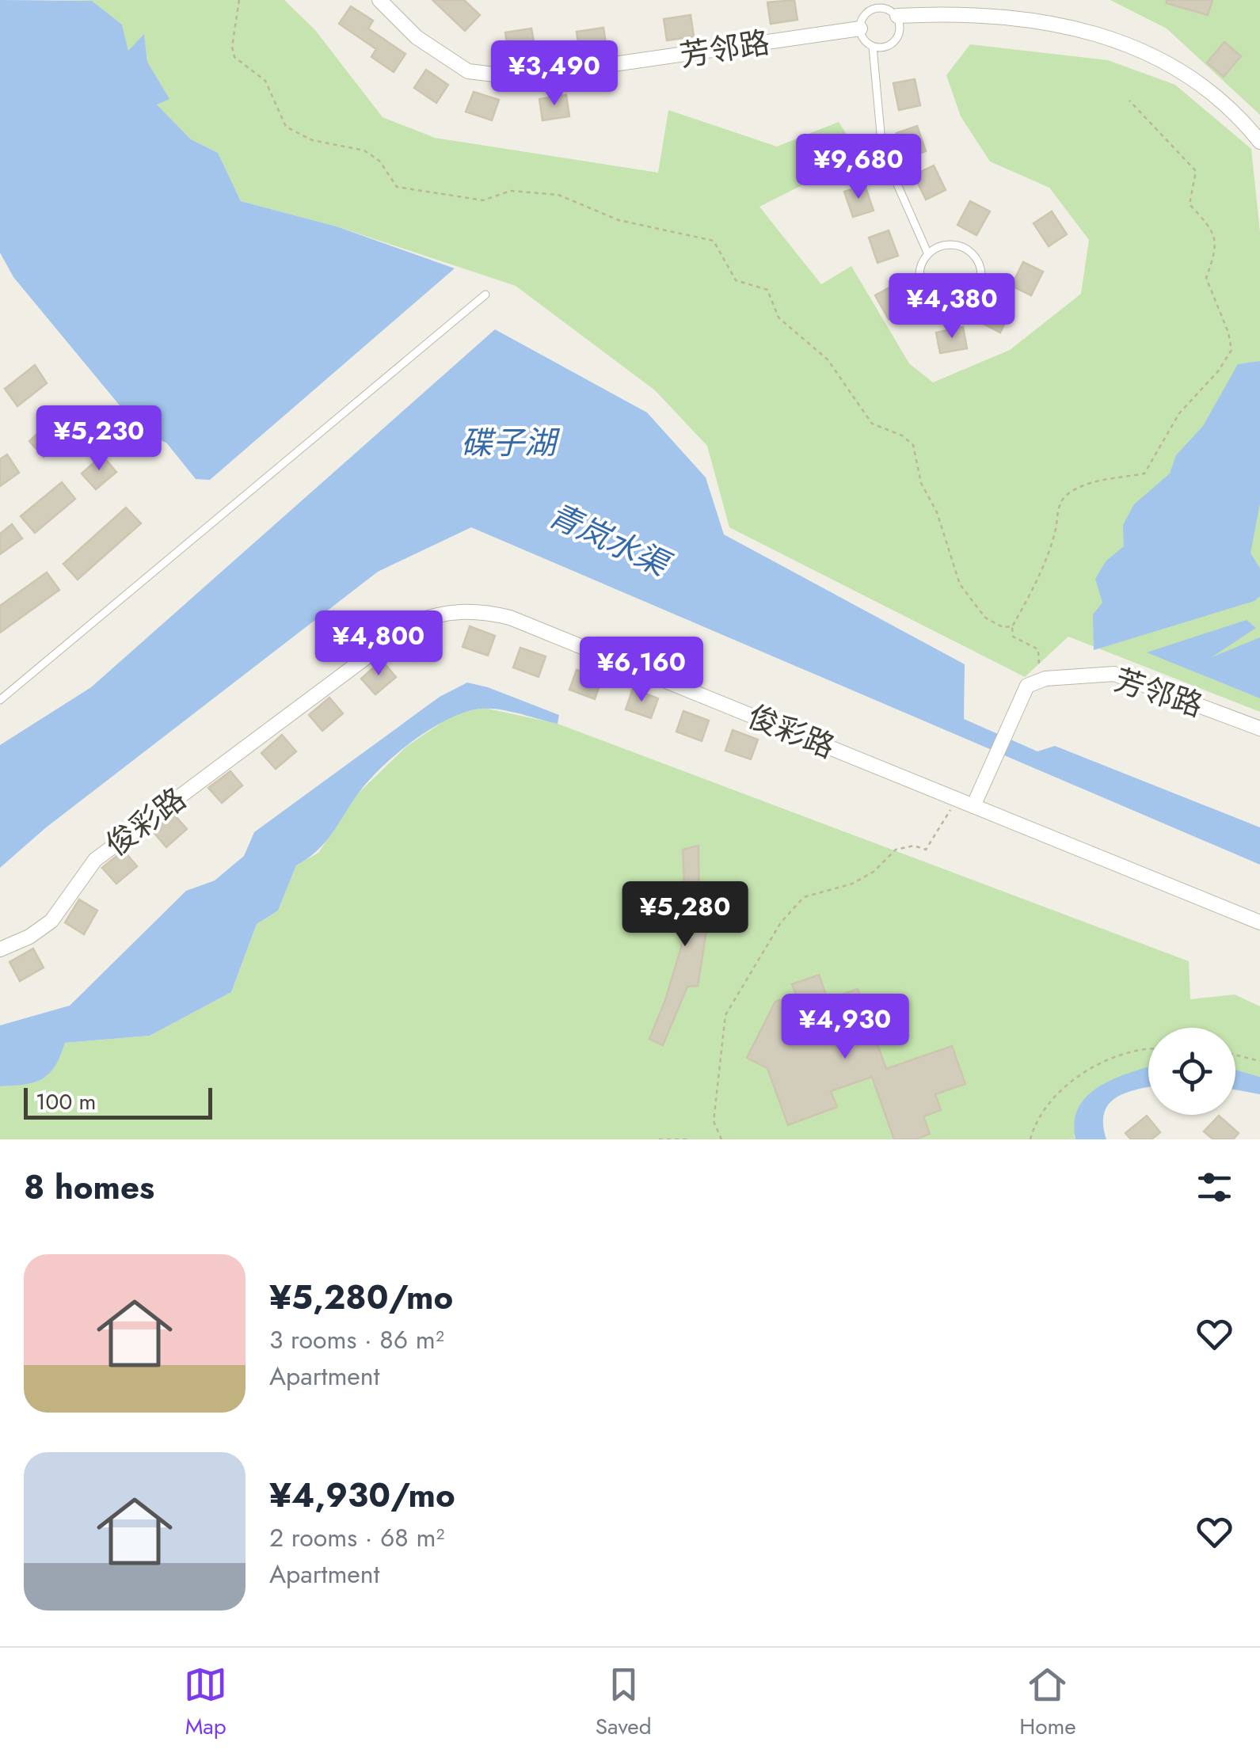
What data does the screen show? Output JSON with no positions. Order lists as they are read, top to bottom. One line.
{"streets":{"street":["芳邻路","俊彩路"]},"water":["碟子湖","青岚水渠"],"scale_bar":"100 m","page":{"price":["¥3,490","¥9,680","¥4,380","¥5,230","¥4,800","¥6,160","¥5,280","¥4,930"],"scale":"100 m","heading":"8 homes","list":[{"name":"¥5,280/mo","note":"3 rooms · 86 m² · Apartment"},{"name":"¥4,930/mo","note":"2 rooms · 68 m² · Apartment"}],"tabs":["Map","Saved","Home"]}}
